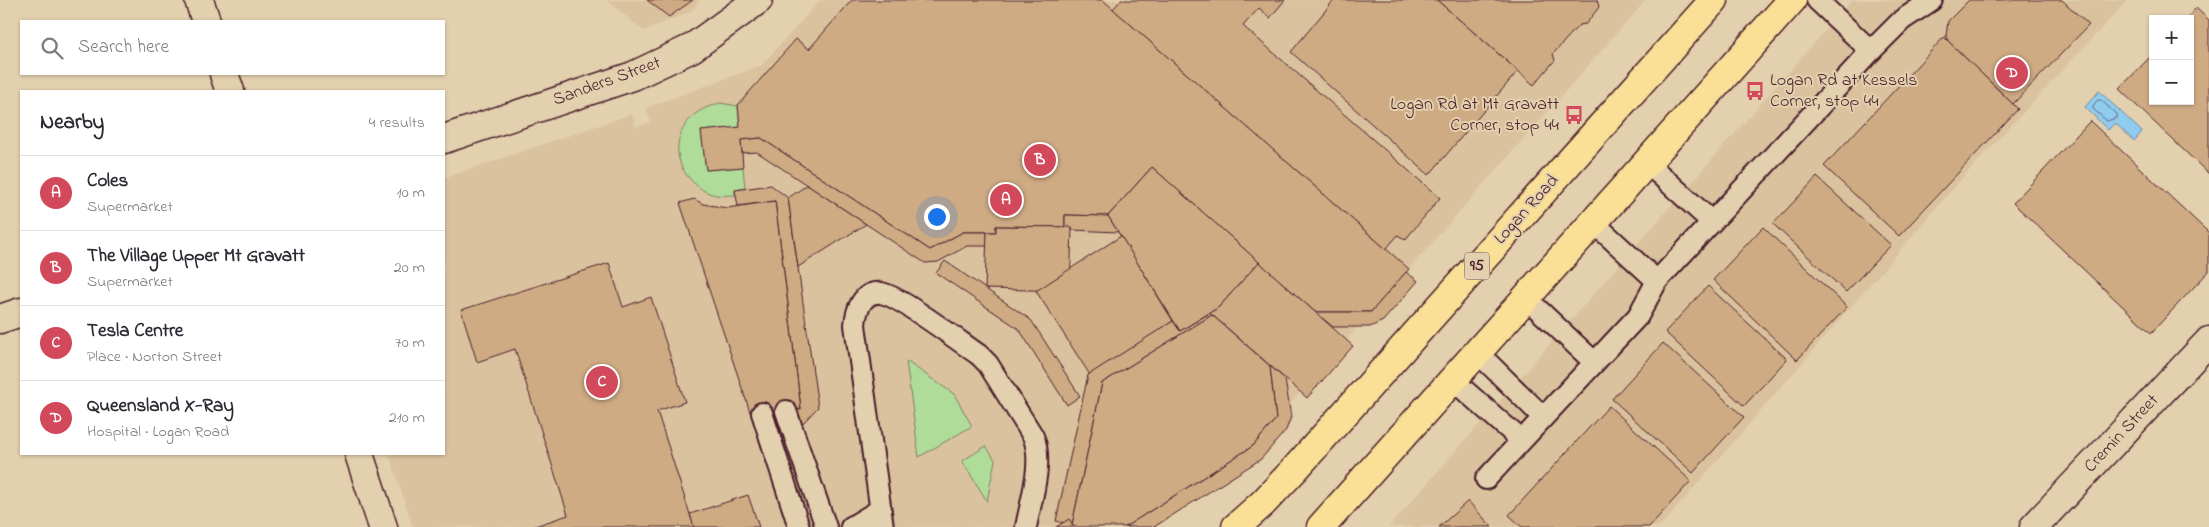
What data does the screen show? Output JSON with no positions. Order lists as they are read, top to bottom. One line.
{"streets":{"main road":["Logan Road","95"],"street":["Sanders Street","Cremin Street"]},"places":{"bus stop":["Logan Rd at Kessels Corner, stop 44","Logan Rd at Mt Gravatt Corner, stop 44"]},"page":{"map_buttons":["+","−"],"search":"Search here","pins":["D","B","A","C"],"heading":["Nearby","4 results"],"list":[{"mark":"A","name":"Coles","note":"Supermarket","value":"10 m"},{"mark":"B","name":"The Village Upper Mt Gravatt","note":"Supermarket","value":"20 m"},{"mark":"C","name":"Tesla Centre","note":"Place · Norton Street","value":"70 m"},{"mark":"D","name":"Queensland X-Ray","note":"Hospital · Logan Road","value":"210 m"}]}}
